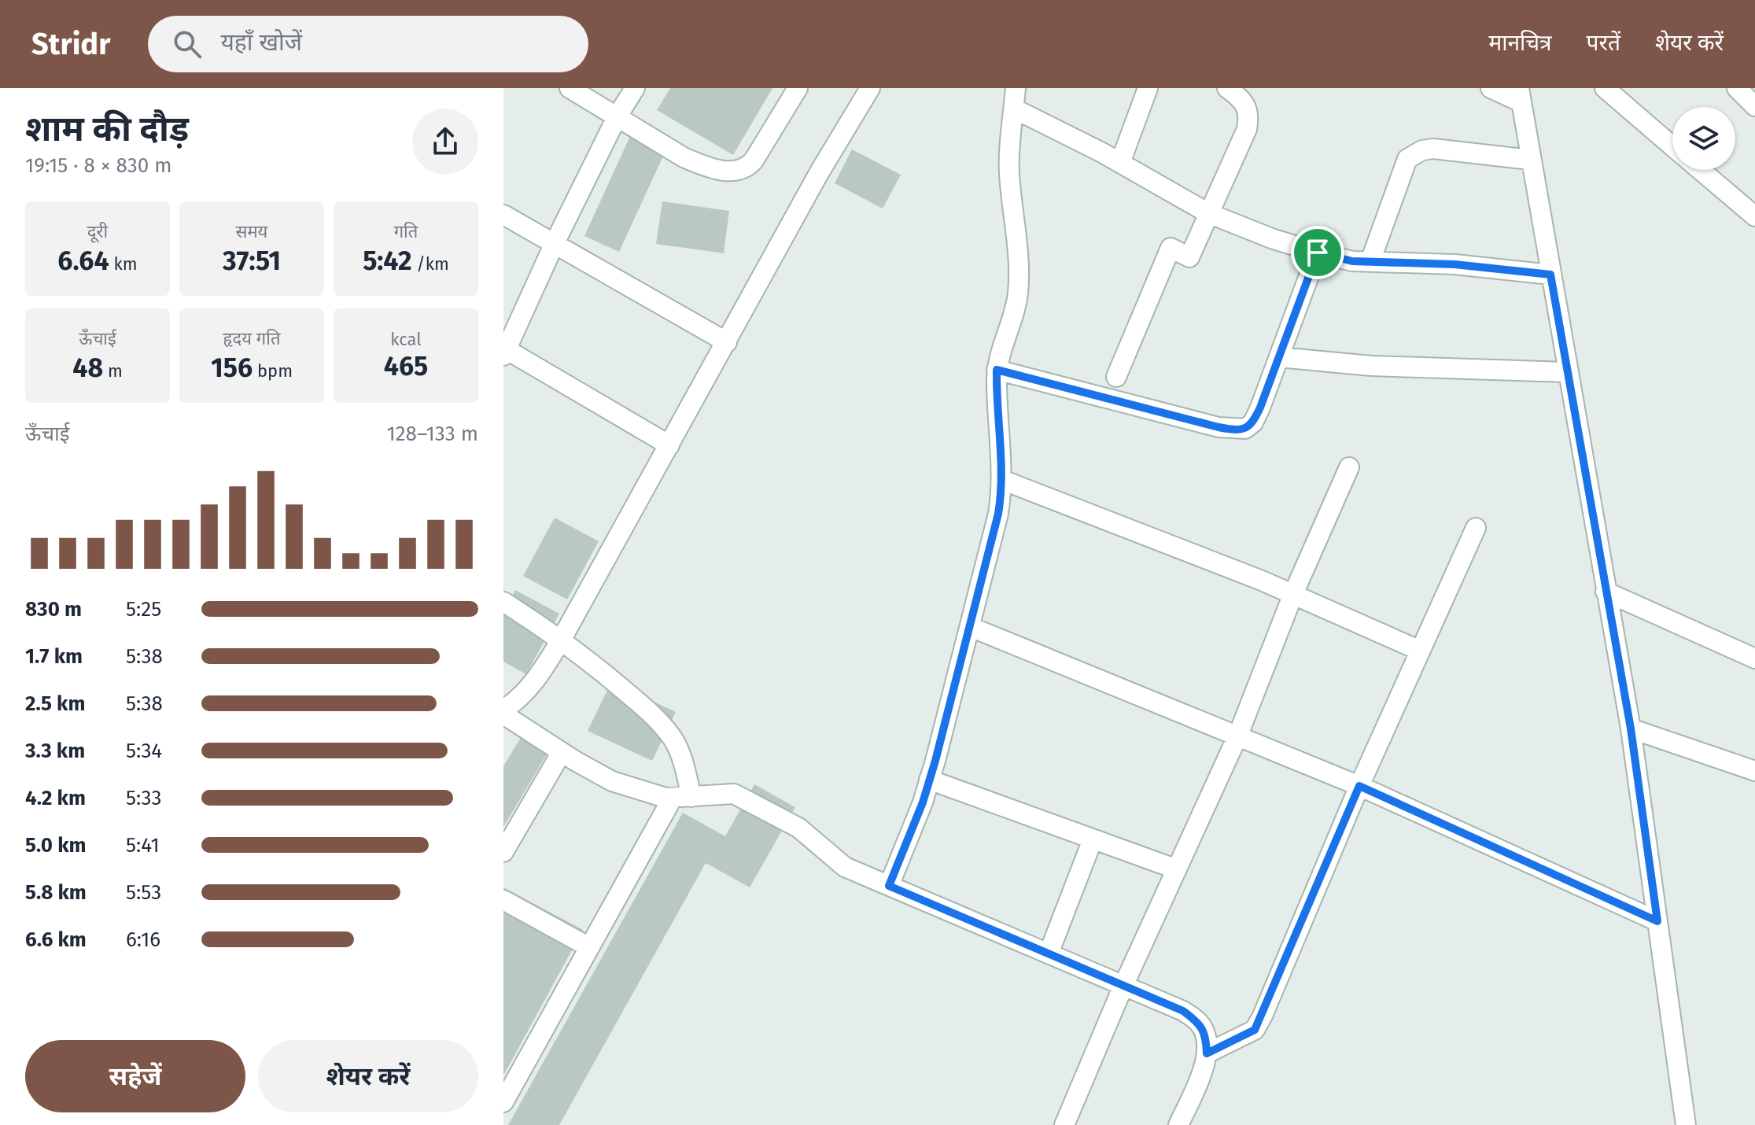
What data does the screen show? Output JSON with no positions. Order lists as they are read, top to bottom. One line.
{"page":{"header":"Stridr","search":"यहाँ खोजें","nav":["मानचित्र","परतें","शेयर करें"],"heading":["शाम की दौड़","19:15 · 8 × 830 m"],"stats":[["दूरी","6.64 km"],["समय","37:51"],["गति","5:42 /km"],["ऊँचाई","48 m"],["हृदय गति","156 bpm"],["kcal","465"]],"chart":["ऊँचाई","128–133 m"],"list":[{"name":"830 m","note":"5:25"},{"name":"1.7 km","note":"5:38"},{"name":"2.5 km","note":"5:38"},{"name":"3.3 km","note":"5:34"},{"name":"4.2 km","note":"5:33"},{"name":"5.0 km","note":"5:41"},{"name":"5.8 km","note":"5:53"},{"name":"6.6 km","note":"6:16"}],"buttons":["सहेजें","शेयर करें"]}}
